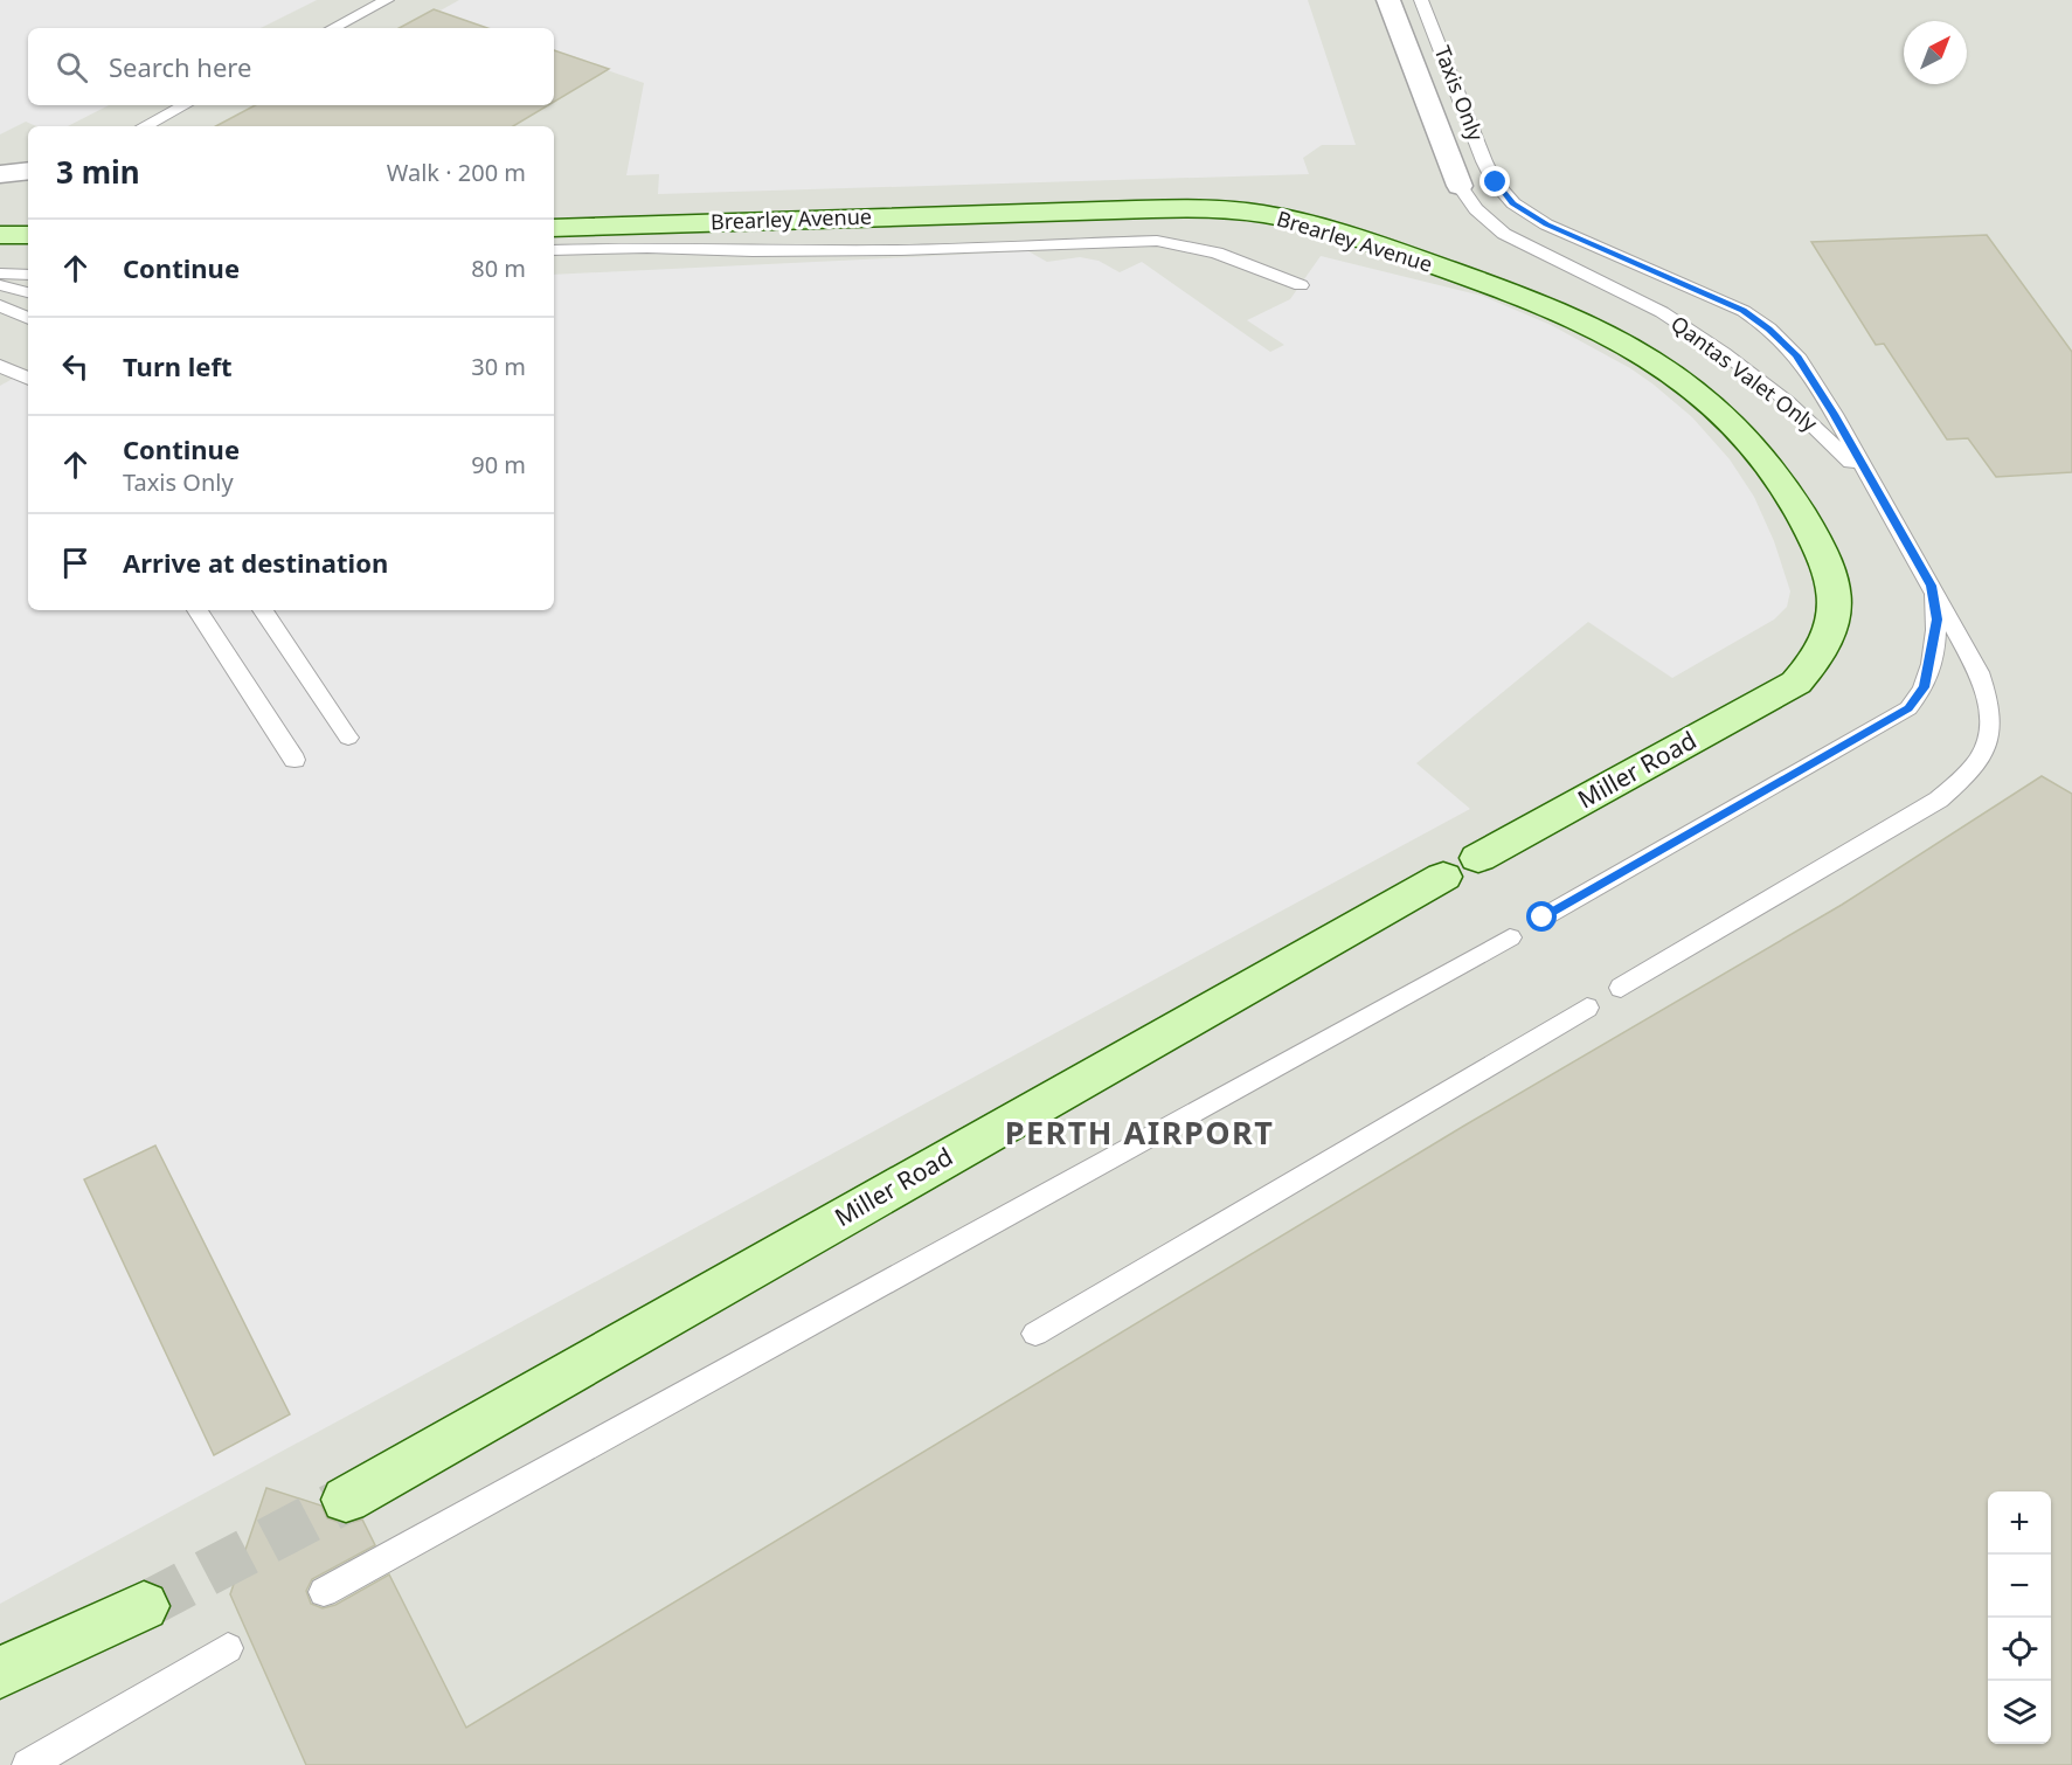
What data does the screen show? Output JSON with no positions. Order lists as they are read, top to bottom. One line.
{"streets":{"main road":["Brearley Avenue","Miller Road"],"lane":["Taxis Only","Qantas Valet Only"]},"crossings":[["Taxis Only","Qantas Valet Only"],["Brearley Avenue","Miller Road"]],"districts":["PERTH AIRPORT"],"north":"top right","page":{"search":"Search here","heading":["3 min","Walk · 200 m"],"list":[["Continue","80 m"],["Turn left","30 m"],["Continue","Taxis Only","90 m"],"Arrive at destination"],"map_buttons":["+","−"]}}
